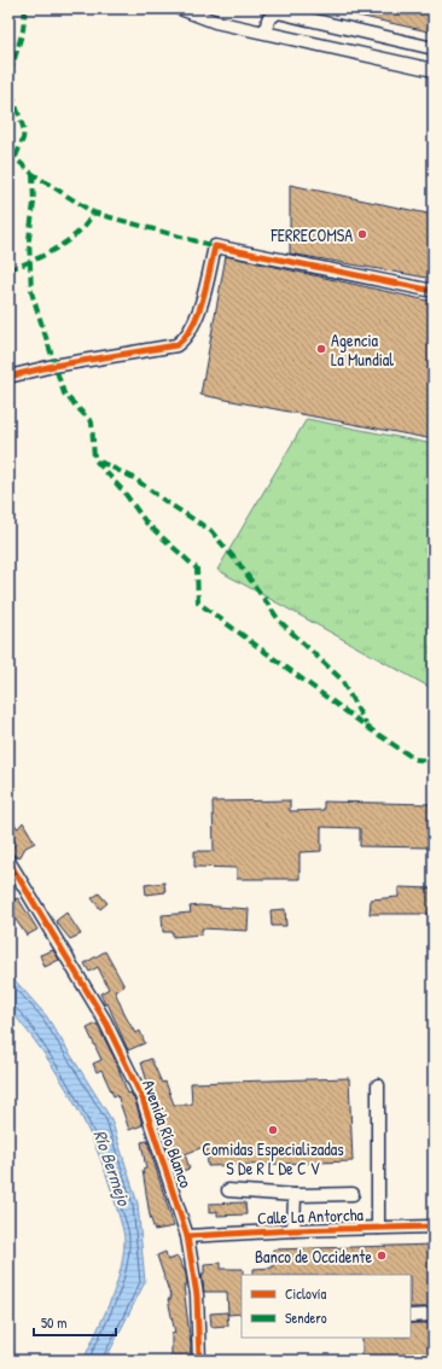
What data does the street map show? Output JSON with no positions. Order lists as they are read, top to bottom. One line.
{"streets":{"street":["Avenida Río Blanco","Calle La Antorcha"]},"crossings":[["Avenida Río Blanco","Calle La Antorcha"]],"water":["Río Bermejo"],"places":["FERRECOMSA","Agencia La Mundial","Comidas Especializadas S De R L De C V","Banco de Occidente"],"legend":["Ciclovía","Sendero"],"scale_bar":"50 m"}
